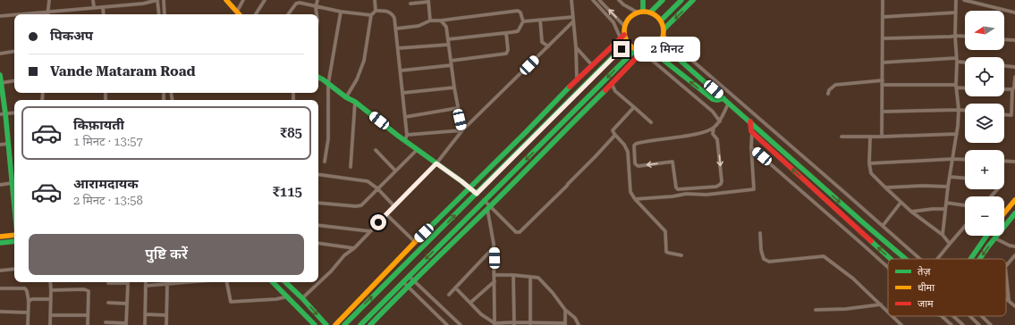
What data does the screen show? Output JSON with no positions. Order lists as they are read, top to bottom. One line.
{"legend":["तेज़","धीमा","जाम"],"north":"left","page":{"map_buttons":["+","−"],"banner":["पिकअप","Vande Mataram Road"],"bubble":"2 मिनट","list":[{"name":"किफ़ायती","note":"1 मिनट · 13:57","value":"₹85"},{"name":"आरामदायक","note":"2 मिनट · 13:58","value":"₹115"}],"buttons":"पुष्टि करें"}}
